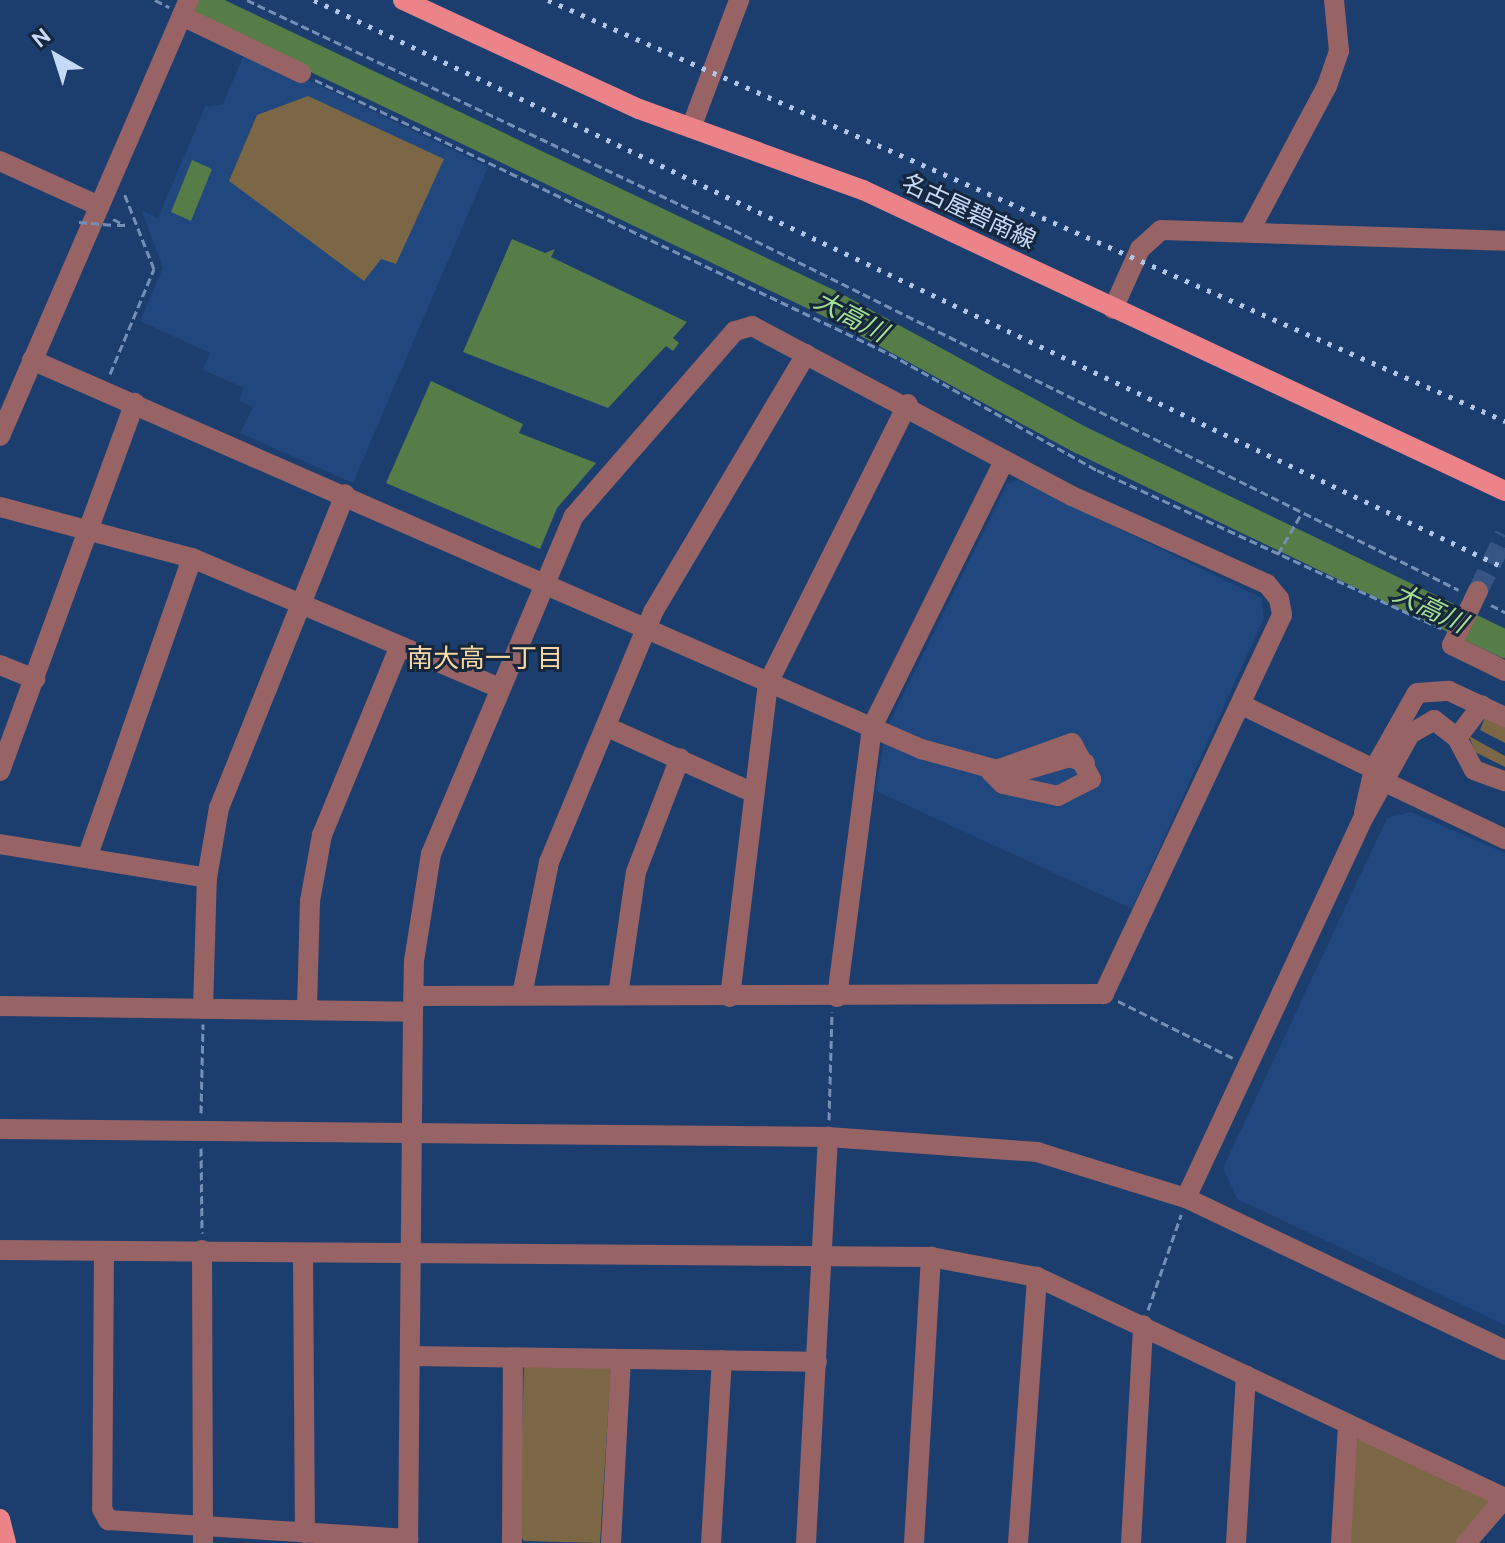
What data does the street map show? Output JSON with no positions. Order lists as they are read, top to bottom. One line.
{"streets":{"main road":["名古屋碧南線"]},"districts":["南大高一丁目"],"water":["大高川"],"north":"top left"}
